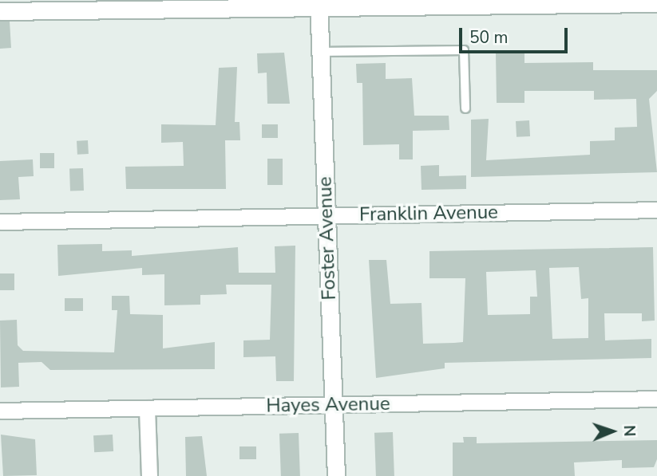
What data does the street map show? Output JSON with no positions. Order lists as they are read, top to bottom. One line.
{"streets":{"main road":["Foster Avenue"],"street":["Franklin Avenue","Hayes Avenue"]},"crossings":[["Franklin Avenue","Foster Avenue"],["Foster Avenue","Hayes Avenue"]],"scale_bar":"50 m","north":"right"}
